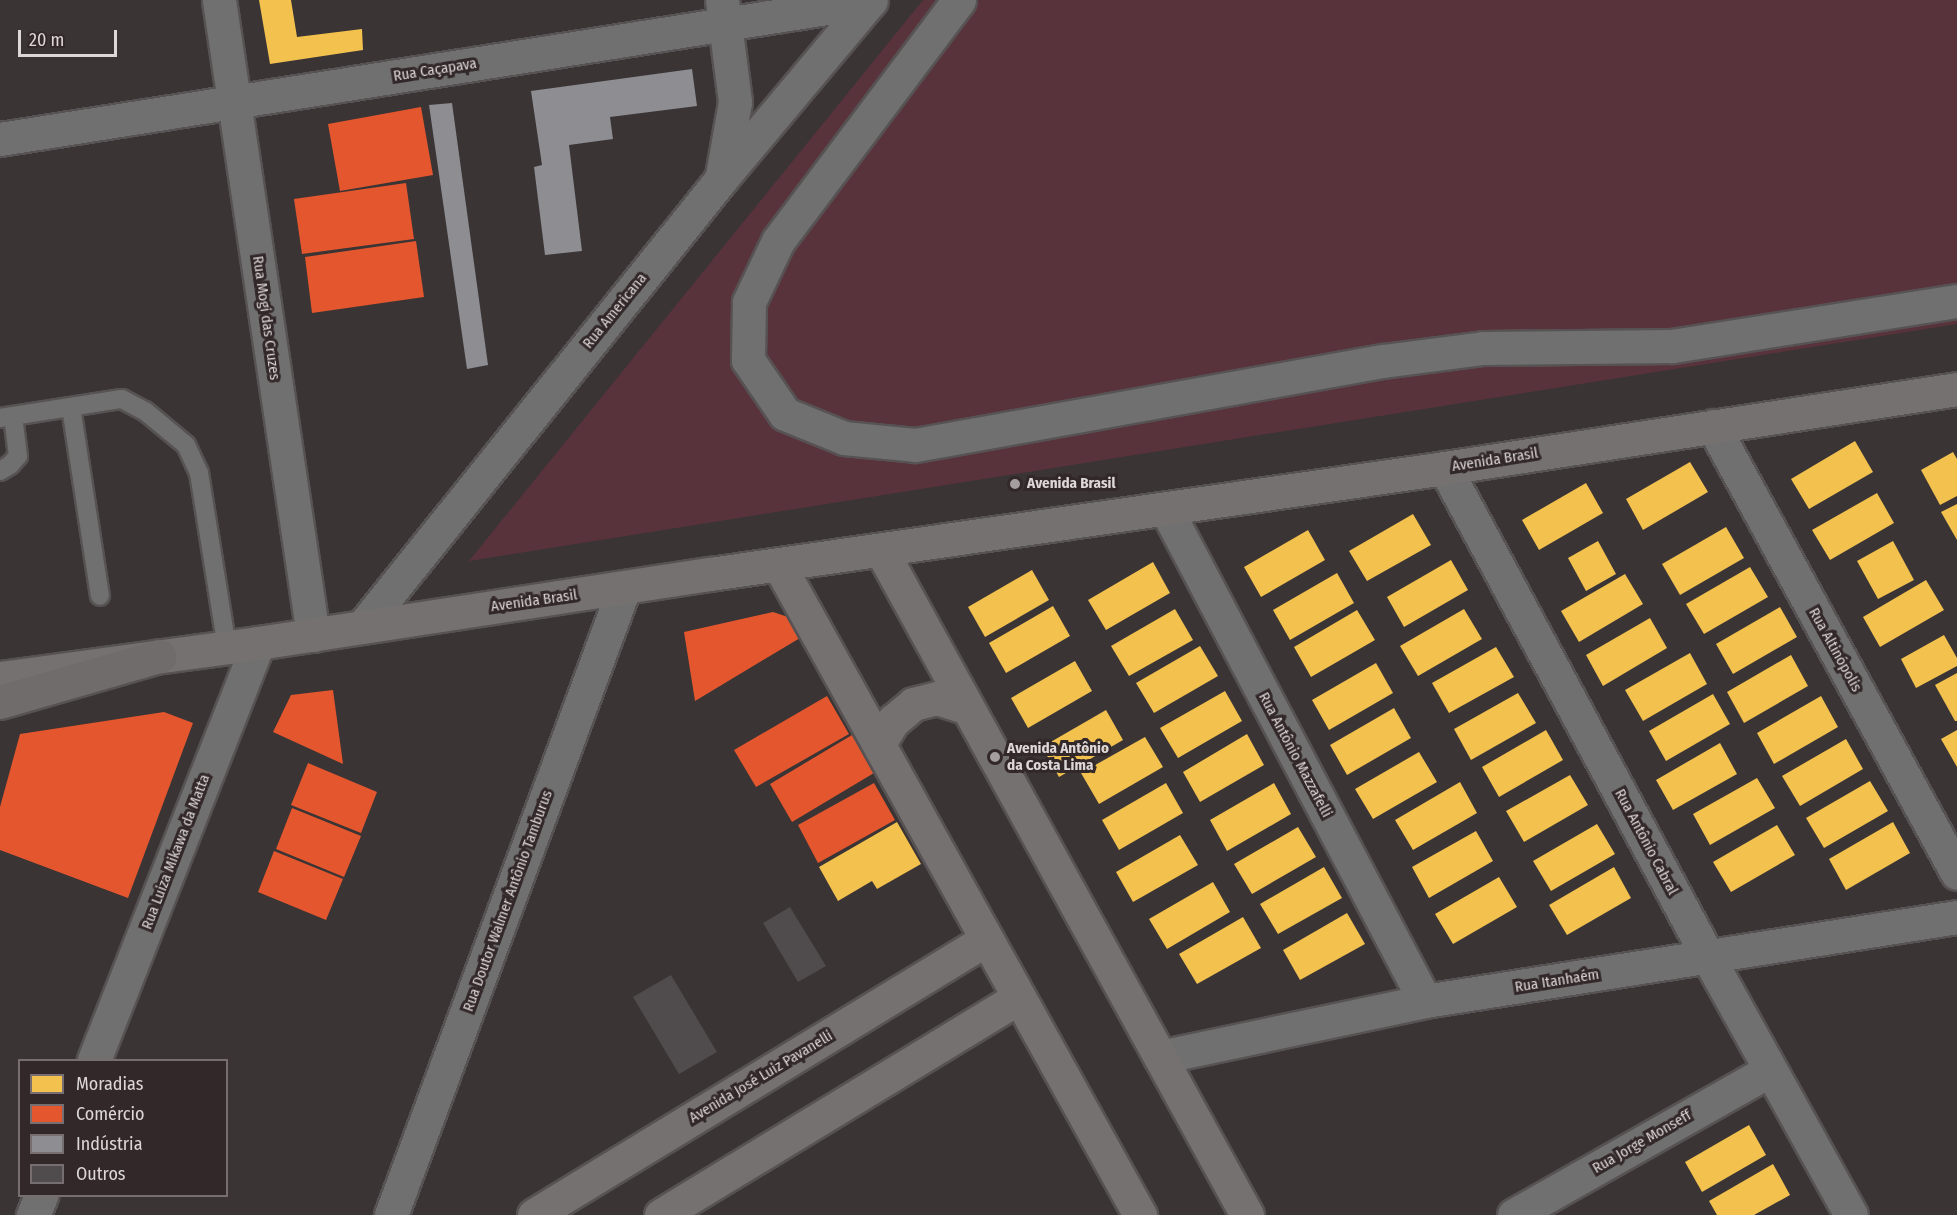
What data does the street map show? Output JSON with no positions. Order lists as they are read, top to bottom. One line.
{"streets":{"street":["Rua Caçapava","Rua Americana","Rua Mogi das Cruzes","Avenida Brasil","Rua Altinópolis","Rua Antônio Mazzafelli","Rua Antônio Cabral","Rua Luiza Mikawa da Matta","Rua Doutor Walmer Antônio Tamburus","Rua Itanhaém","Avenida José Luiz Pavanelli","Rua Jorge Monseff"]},"crossings":[["Rua Caçapava","Rua Americana"],["Rua Caçapava","Rua Mogi das Cruzes"],["Rua Americana","Avenida Brasil"],["Rua Mogi das Cruzes","Avenida Brasil"],["Avenida Brasil","Rua Altinópolis"],["Avenida Brasil","Rua Antônio Mazzafelli"],["Avenida Brasil","Rua Antônio Cabral"],["Avenida Brasil","Rua Luiza Mikawa da Matta"],["Avenida Brasil","Rua Doutor Walmer Antônio Tamburus"],["Rua Antônio Mazzafelli","Rua Itanhaém"],["Rua Antônio Cabral","Rua Itanhaém"],["Rua Antônio Cabral","Rua Jorge Monseff"]],"places":["Avenida Brasil","Avenida Antônio da Costa Lima"],"legend":["Moradias","Comércio","Indústria","Outros"],"scale_bar":"20 m"}
